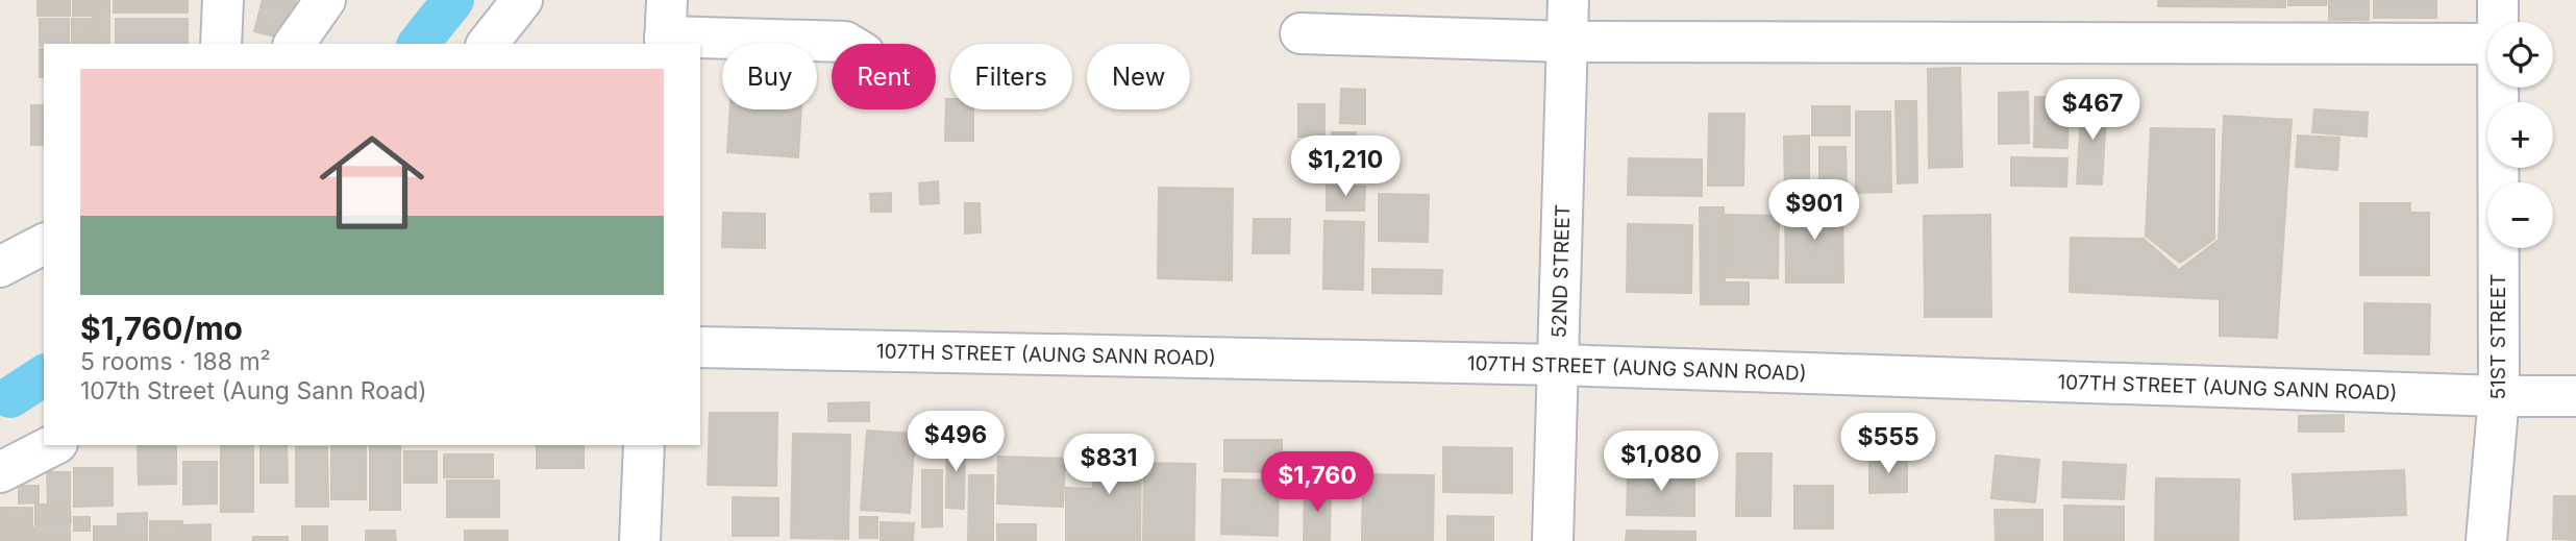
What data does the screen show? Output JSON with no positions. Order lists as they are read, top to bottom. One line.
{"streets":{"street":["52ND STREET","51ST STREET","107TH STREET (AUNG SANN ROAD)"]},"crossings":[["52ND STREET","107TH STREET (AUNG SANN ROAD)"],["51ST STREET","107TH STREET (AUNG SANN ROAD)"]],"page":{"map_buttons":["+","−"],"chip":["Buy","Rent","Filters","New"],"list":[{"name":"$1,760/mo","note":"5 rooms · 188 m² · 107th Street (Aung Sann Road)"}],"price":["$467","$1,210","$901","$496","$555","$1,080","$831","$1,760"]}}
